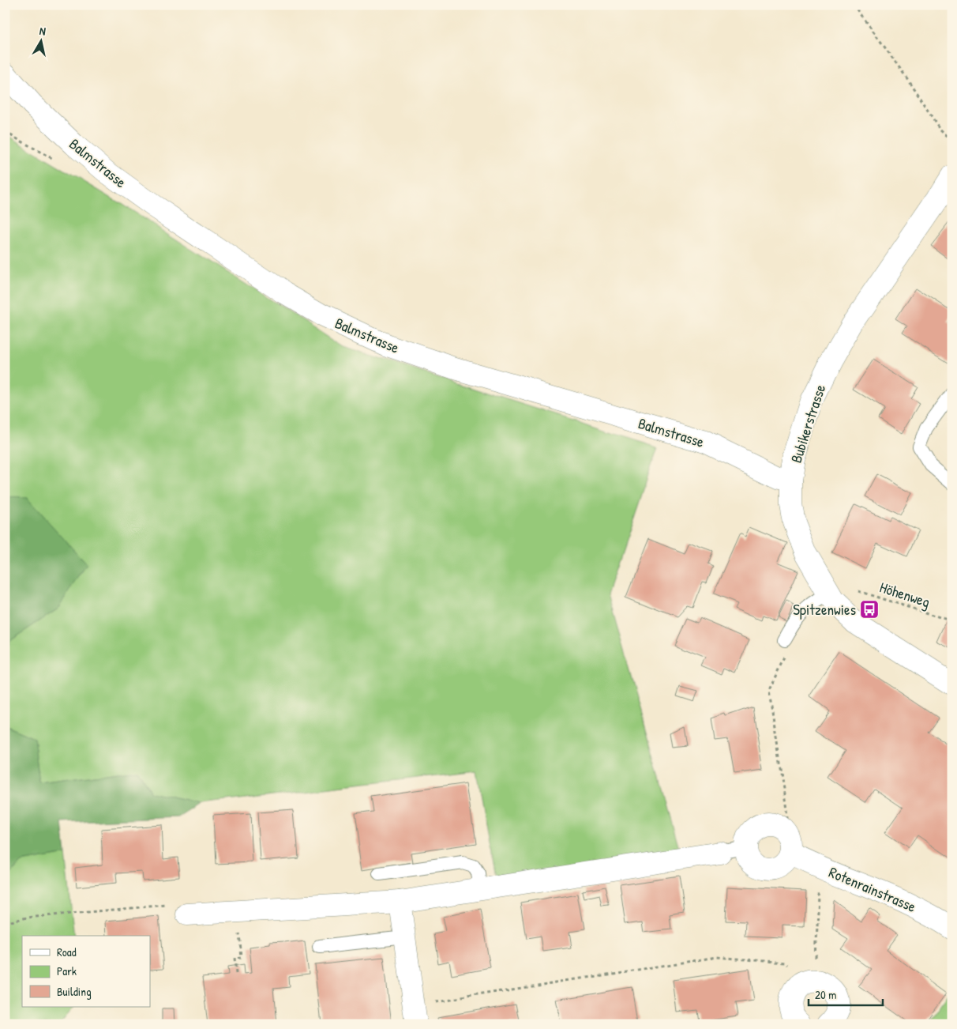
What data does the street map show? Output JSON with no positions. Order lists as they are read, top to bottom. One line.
{"streets":{"street":["Balmstrasse","Bubikerstrasse","Rotenrainstrasse"],"path":["Höhenweg"]},"crossings":[["Balmstrasse","Bubikerstrasse"]],"places":{"bus stop":["Spitzenwies"]},"legend":["Road","Park","Building"],"scale_bar":"20 m","north":"top"}
